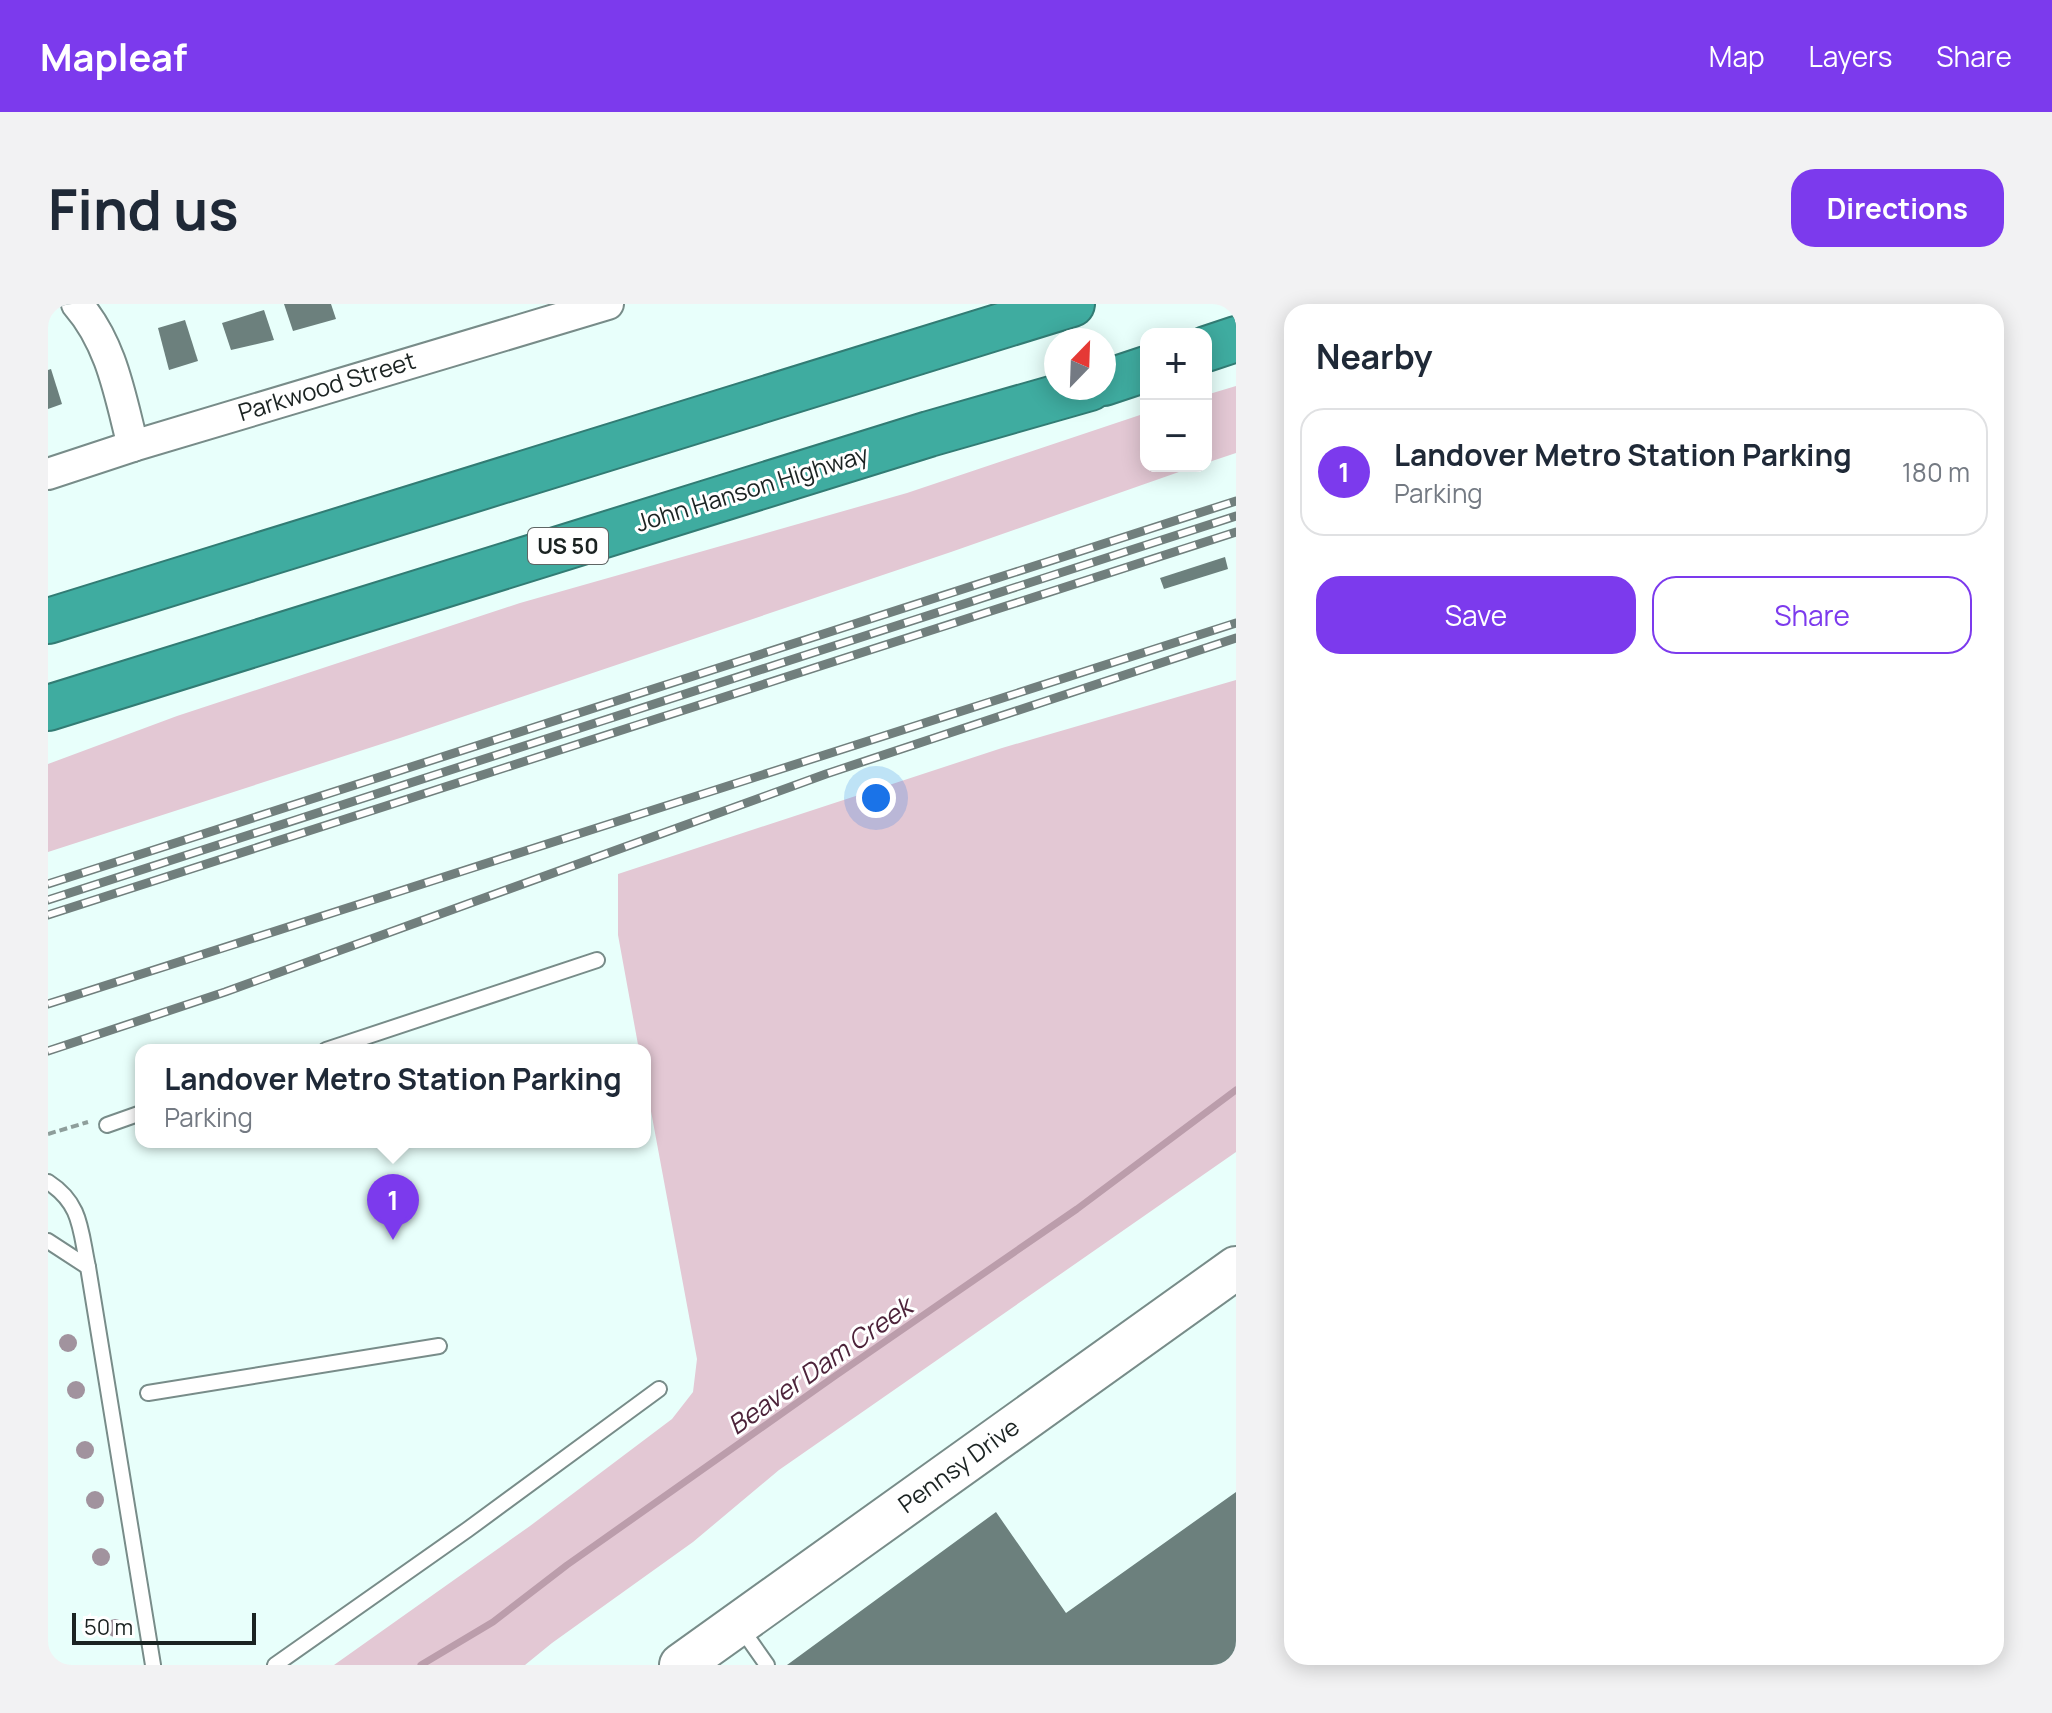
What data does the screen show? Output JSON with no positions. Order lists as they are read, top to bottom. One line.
{"streets":{"highway":["John Hanson Highway","US 50"],"main road":["Pennsy Drive"],"street":["Parkwood Street"]},"water":["Beaver Dam Creek"],"scale_bar":"50 m","north":"top right","page":{"header":"Mapleaf","nav":["Map","Layers","Share"],"buttons":["Directions",["Save","Share"]],"title":"Find us","heading":"Nearby","map_buttons":["+","−"],"list":[{"mark":"1","name":"Landover Metro Station Parking","note":"Parking","value":"180 m"}],"popup":["Landover Metro Station Parking","Parking"],"pins":"1","scale":"50 m"}}
